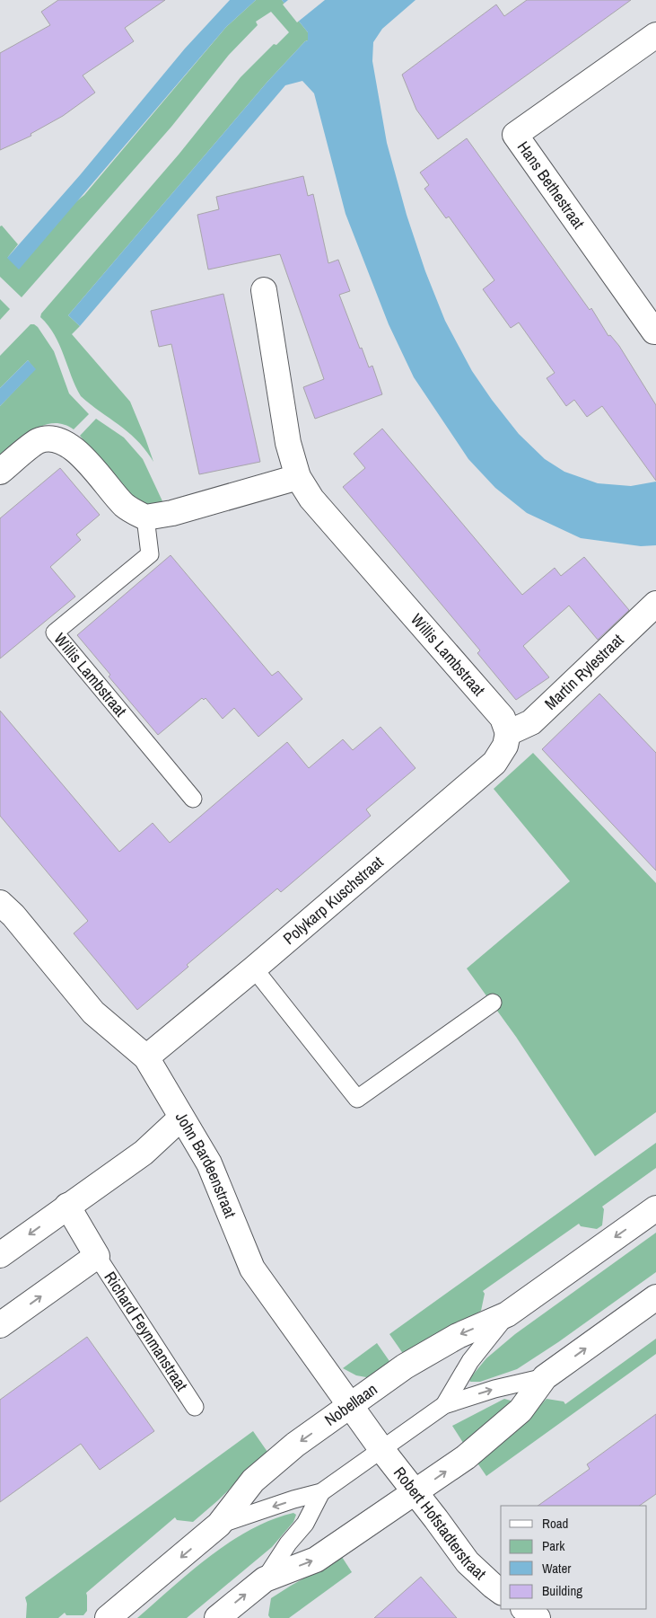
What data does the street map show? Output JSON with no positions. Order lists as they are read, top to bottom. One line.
{"streets":{"street":["Hans Bethestraat","Willis Lambstraat","Martin Rylestraat","Polykarp Kuschstraat","John Bardeenstraat","Richard Feynmanstraat","Nobellaan","Robert Hofstadterstraat"]},"crossings":[["Willis Lambstraat","Martin Rylestraat"],["Willis Lambstraat","Polykarp Kuschstraat"],["Martin Rylestraat","Polykarp Kuschstraat"],["Polykarp Kuschstraat","John Bardeenstraat"],["John Bardeenstraat","Nobellaan"],["John Bardeenstraat","Robert Hofstadterstraat"],["Nobellaan","Robert Hofstadterstraat"]],"legend":["Road","Park","Water","Building"]}
